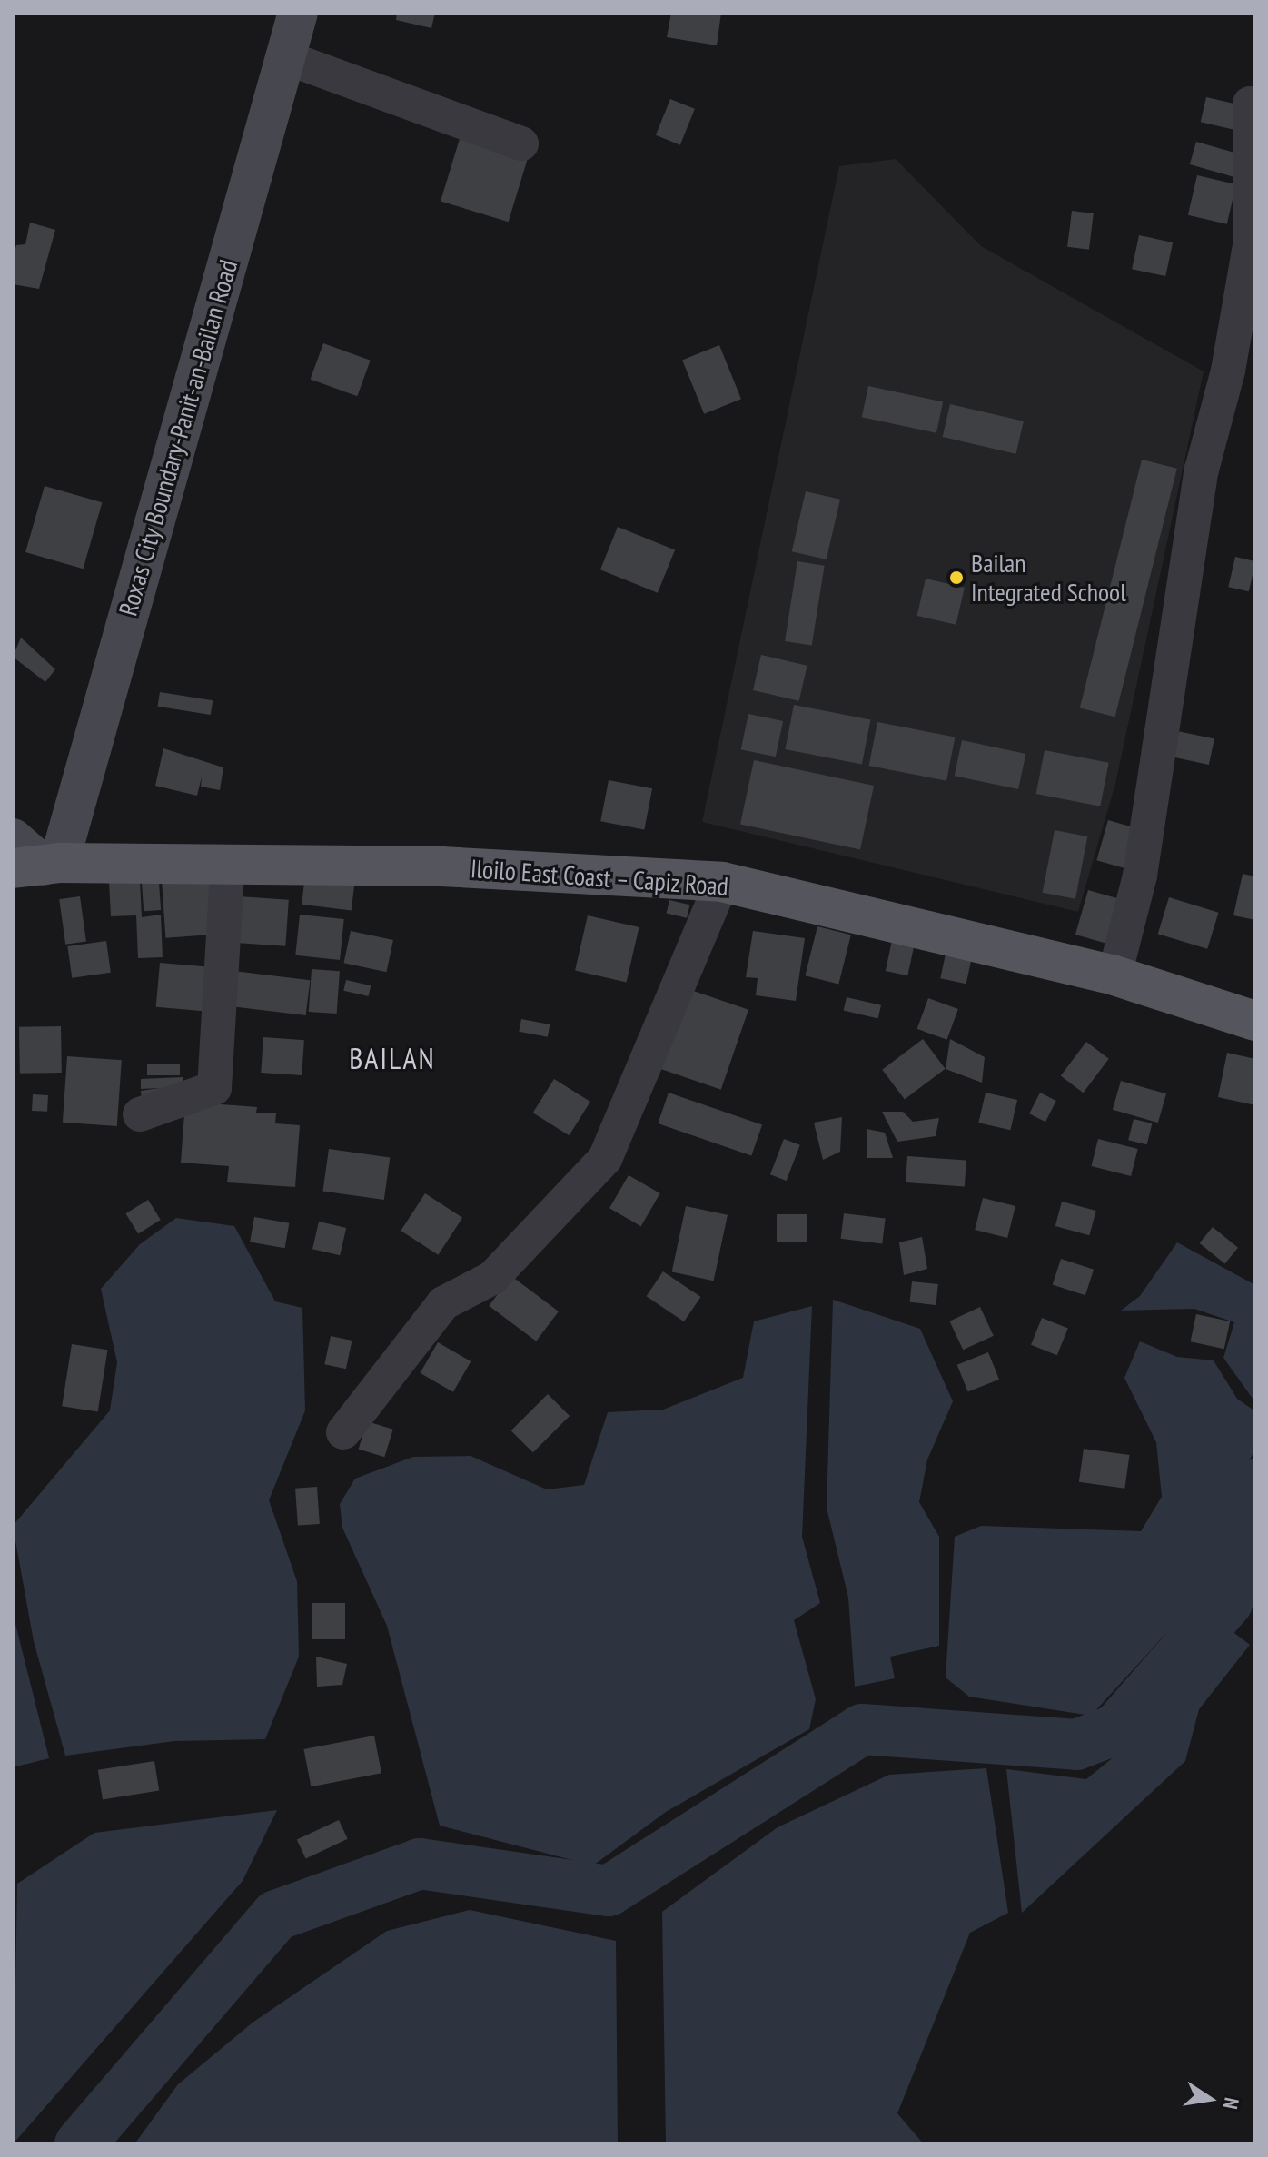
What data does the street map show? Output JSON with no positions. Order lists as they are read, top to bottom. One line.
{"streets":{"main road":["Roxas City Boundary-Panit-an-Bailan Road","Iloilo East Coast – Capiz Road"]},"crossings":[["Roxas City Boundary-Panit-an-Bailan Road","Iloilo East Coast – Capiz Road"]],"districts":["BAILAN"],"places":["Bailan Integrated School"],"north":"right"}
